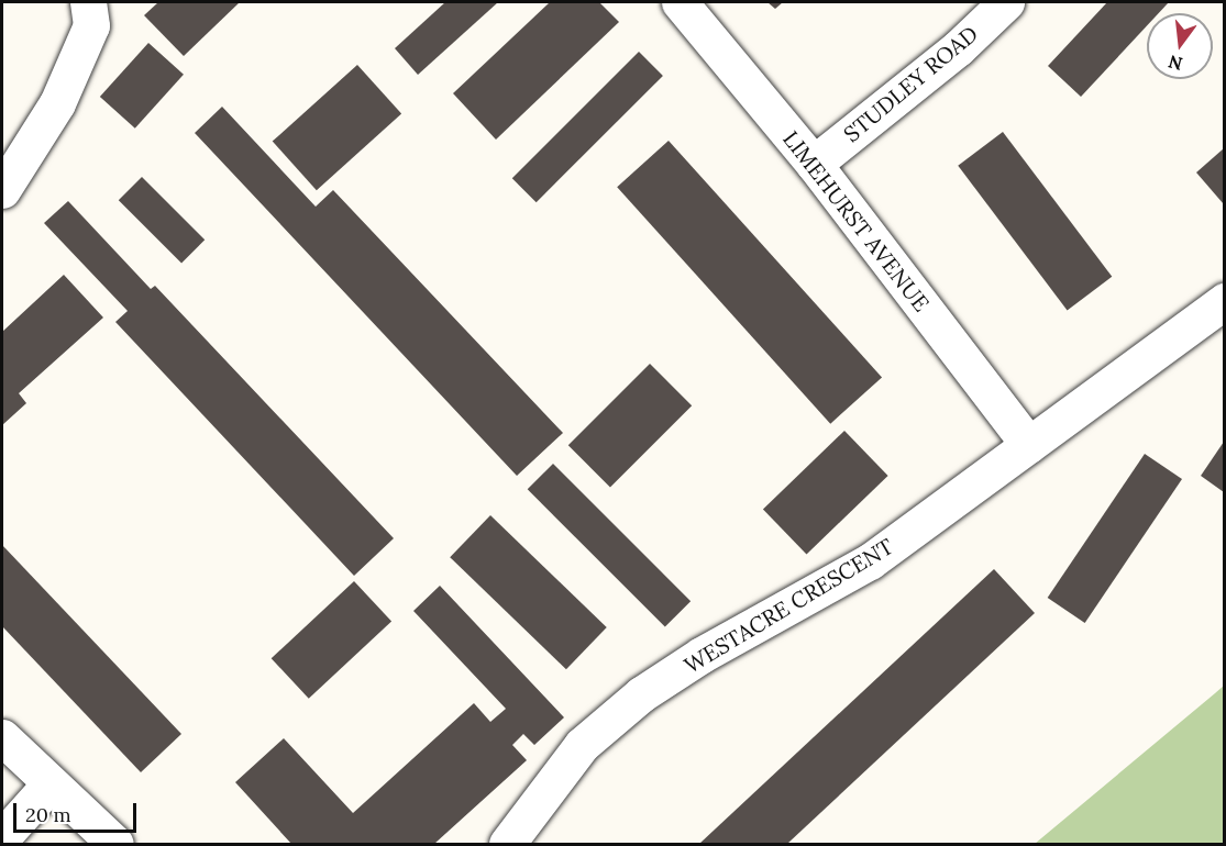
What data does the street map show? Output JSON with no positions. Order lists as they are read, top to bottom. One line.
{"streets":{"street":["STUDLEY ROAD","LIMEHURST AVENUE","WESTACRE CRESCENT"]},"crossings":[["STUDLEY ROAD","LIMEHURST AVENUE"],["LIMEHURST AVENUE","WESTACRE CRESCENT"]],"scale_bar":"20 m","north":"bottom"}
